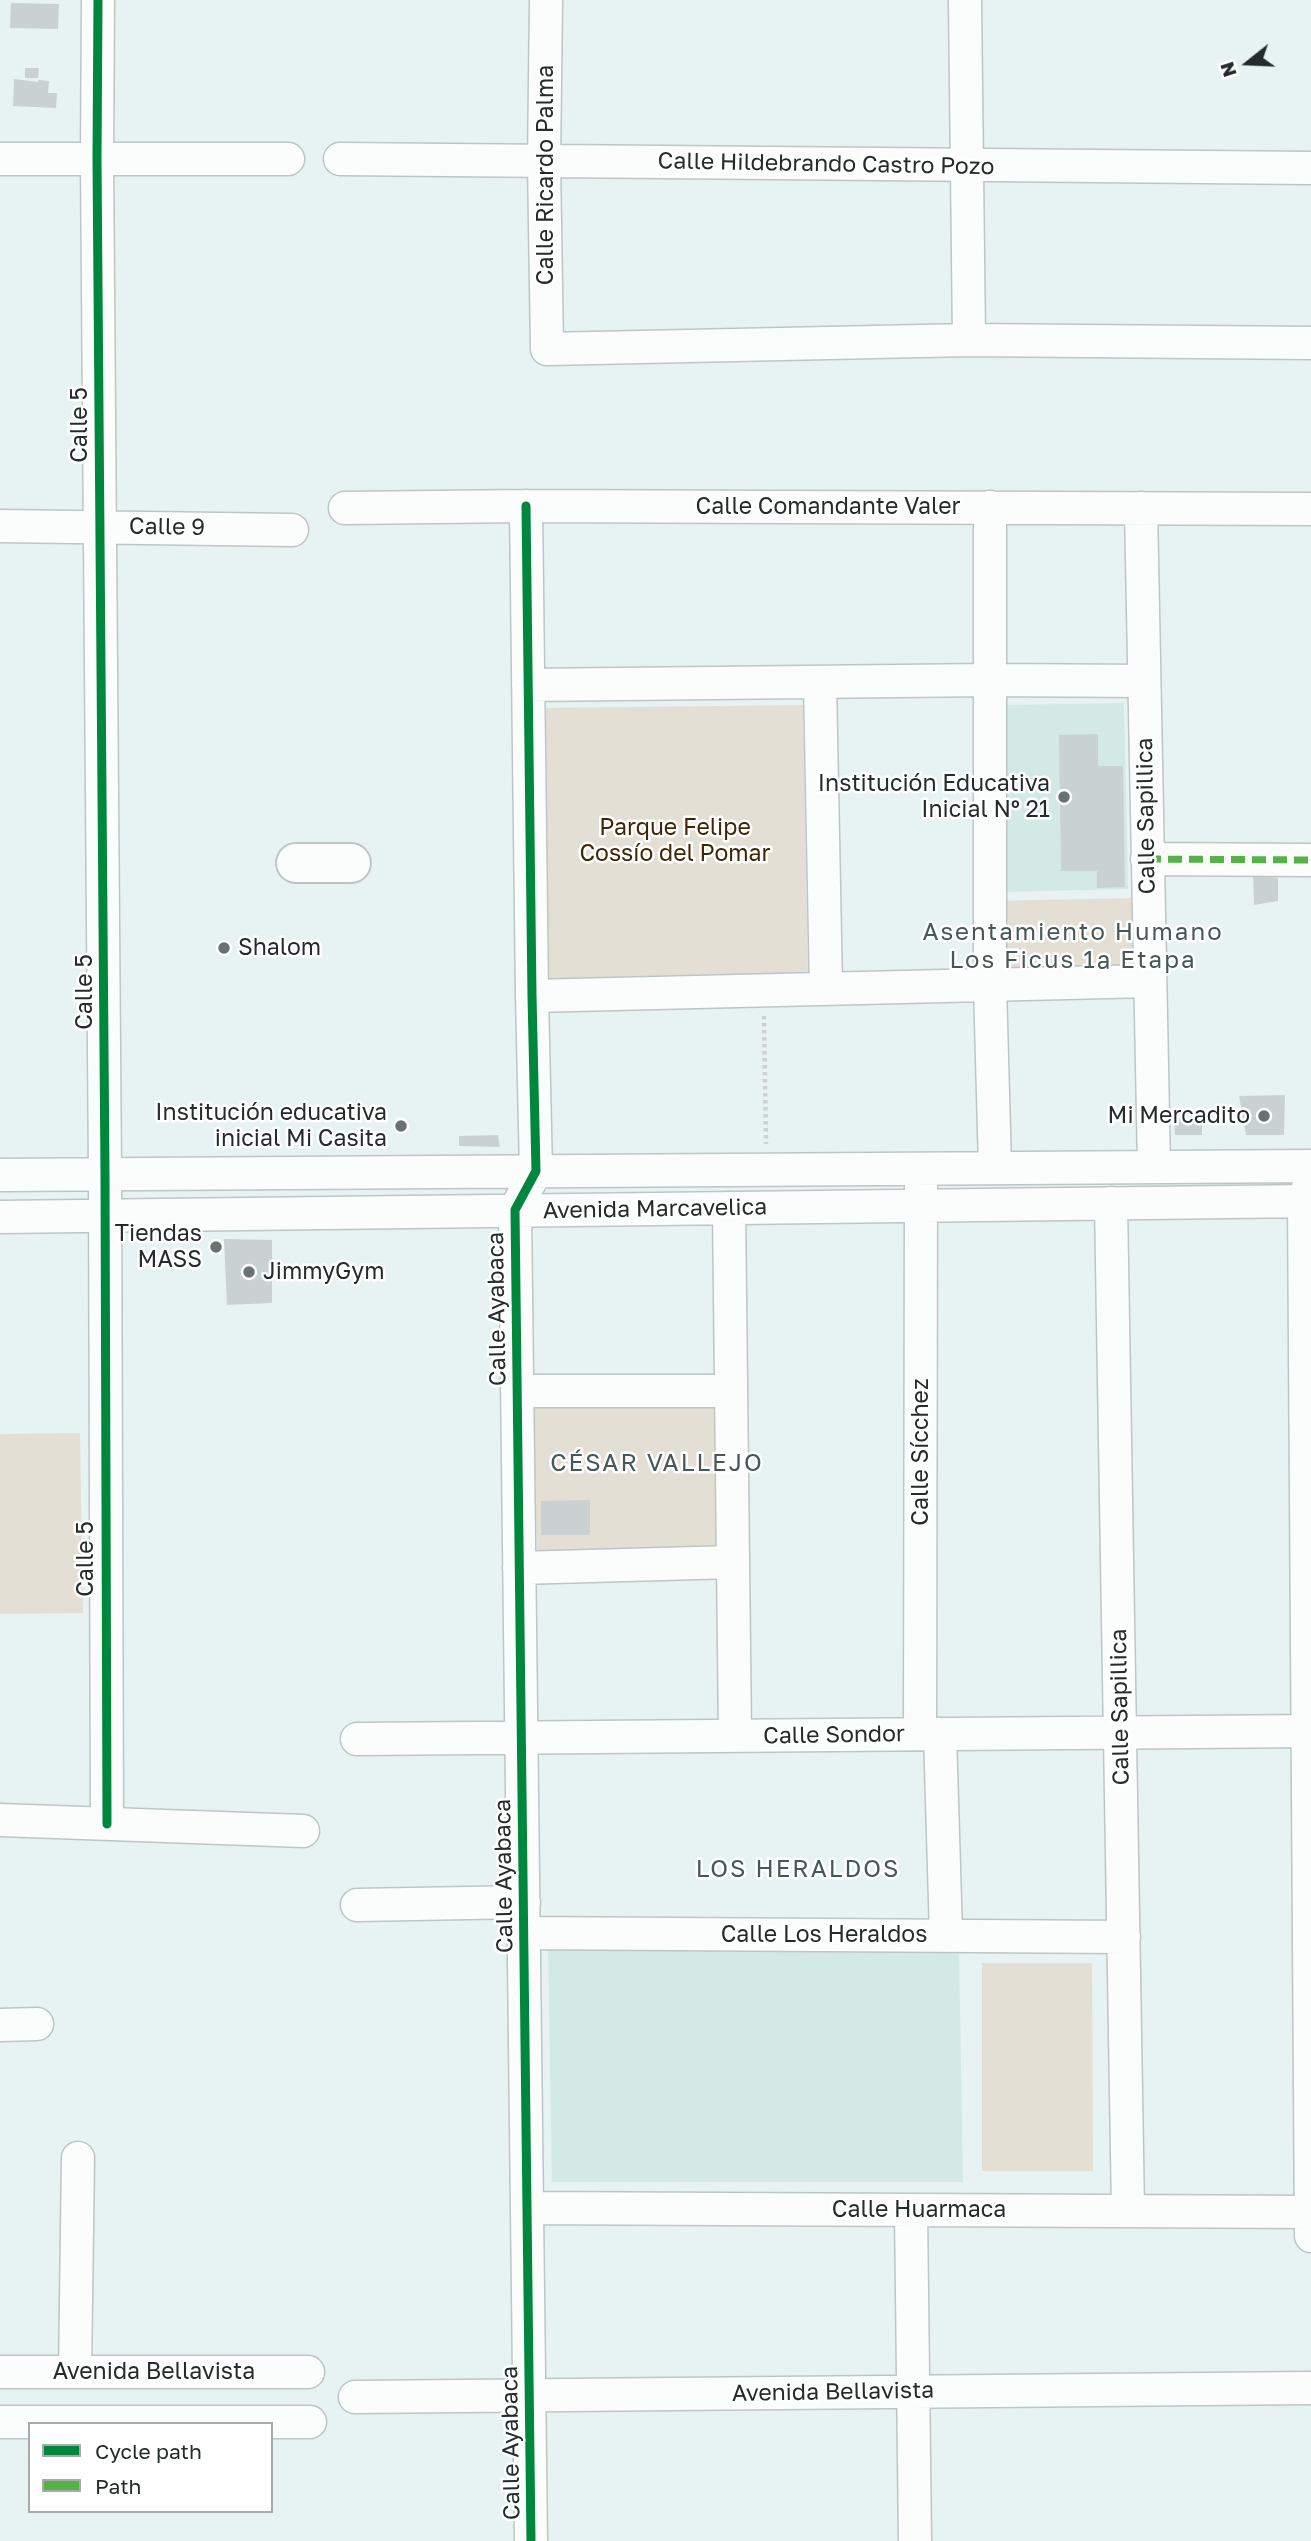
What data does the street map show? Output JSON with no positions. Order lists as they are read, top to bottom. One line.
{"streets":{"street":["Calle Hildebrando Castro Pozo","Calle Ricardo Palma","Calle 5","Calle Comandante Valer","Calle 9","Calle Sapillica","Avenida Marcavelica","Calle Ayabaca","Calle Sícchez","Calle Sondor","Calle Los Heraldos","Calle Huarmaca","Avenida Bellavista"]},"crossings":[["Calle Hildebrando Castro Pozo","Calle Ricardo Palma"],["Calle 5","Calle 9"],["Calle 5","Avenida Marcavelica"],["Calle Comandante Valer","Calle Sapillica"],["Calle Sapillica","Avenida Marcavelica"],["Calle Sapillica","Calle Sondor"],["Calle Sapillica","Calle Los Heraldos"],["Calle Sapillica","Calle Huarmaca"],["Avenida Marcavelica","Calle Ayabaca"],["Avenida Marcavelica","Calle Sícchez"],["Calle Ayabaca","Calle Sondor"],["Calle Ayabaca","Calle Los Heraldos"],["Calle Ayabaca","Calle Huarmaca"],["Calle Ayabaca","Avenida Bellavista"],["Calle Sícchez","Calle Sondor"],["Calle Sícchez","Calle Los Heraldos"]],"districts":["Asentamiento Humano Los Ficus 1ª Etapa","CÉSAR VALLEJO","LOS HERALDOS"],"parks":["Parque Felipe Cossío del Pomar"],"places":["Institución Educativa Inicial Nº 21","Shalom","Mi Mercadito","Institución educativa inicial Mi Casita","Tiendas MASS","JimmyGym"],"legend":["Cycle path","Path"],"north":"left"}
